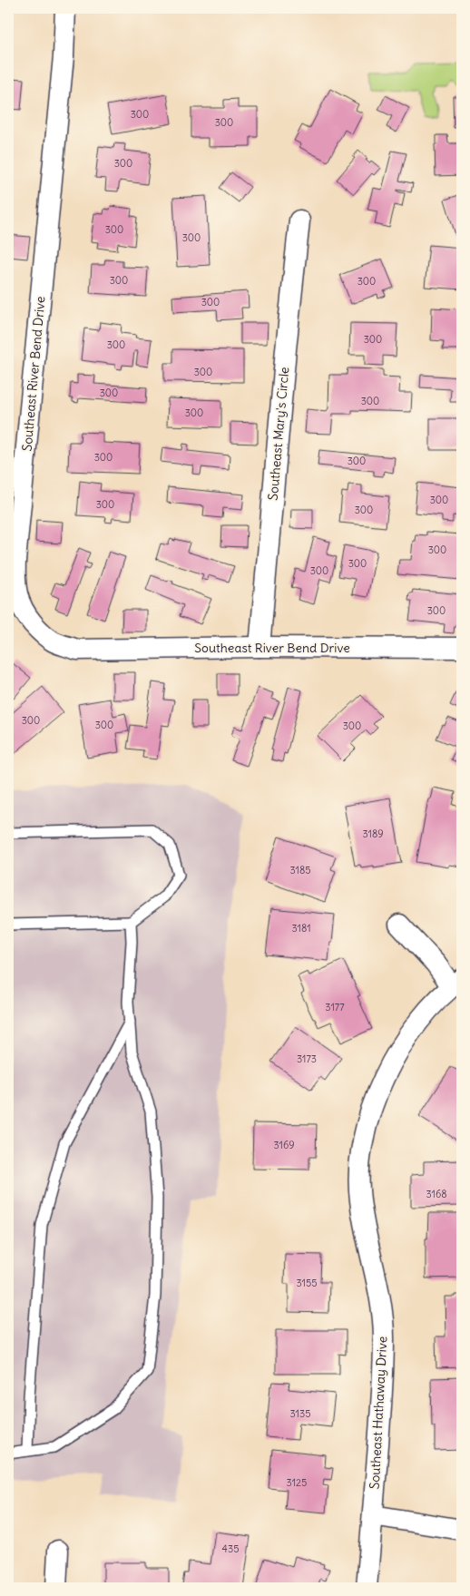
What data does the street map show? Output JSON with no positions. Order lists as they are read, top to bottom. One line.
{"streets":{"street":["Southeast River Bend Drive","Southeast Mary's Circle","Southeast Hathaway Drive"]},"crossings":[["Southeast River Bend Drive","Southeast Mary's Circle"]],"house_numbers":["300","300","300","300","300","300","300","300","300","300","300","300","300","300","300","300","300","300","300","300","300","300","300","300","300","300","3189","3185","3181","3177","3173","3169","3168","3155","3135","3125","435"]}
